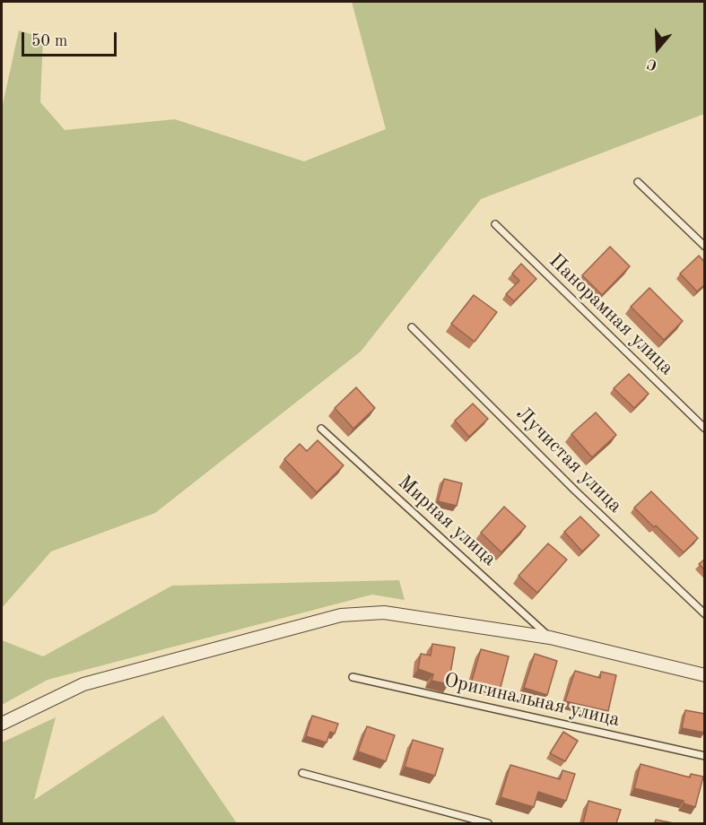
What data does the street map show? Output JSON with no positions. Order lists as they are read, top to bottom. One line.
{"streets":{"lane":["Панорамная улица","Лучистая улица","Мирная улица","Оригинальная улица"]},"scale_bar":"50 m","north":"bottom"}
